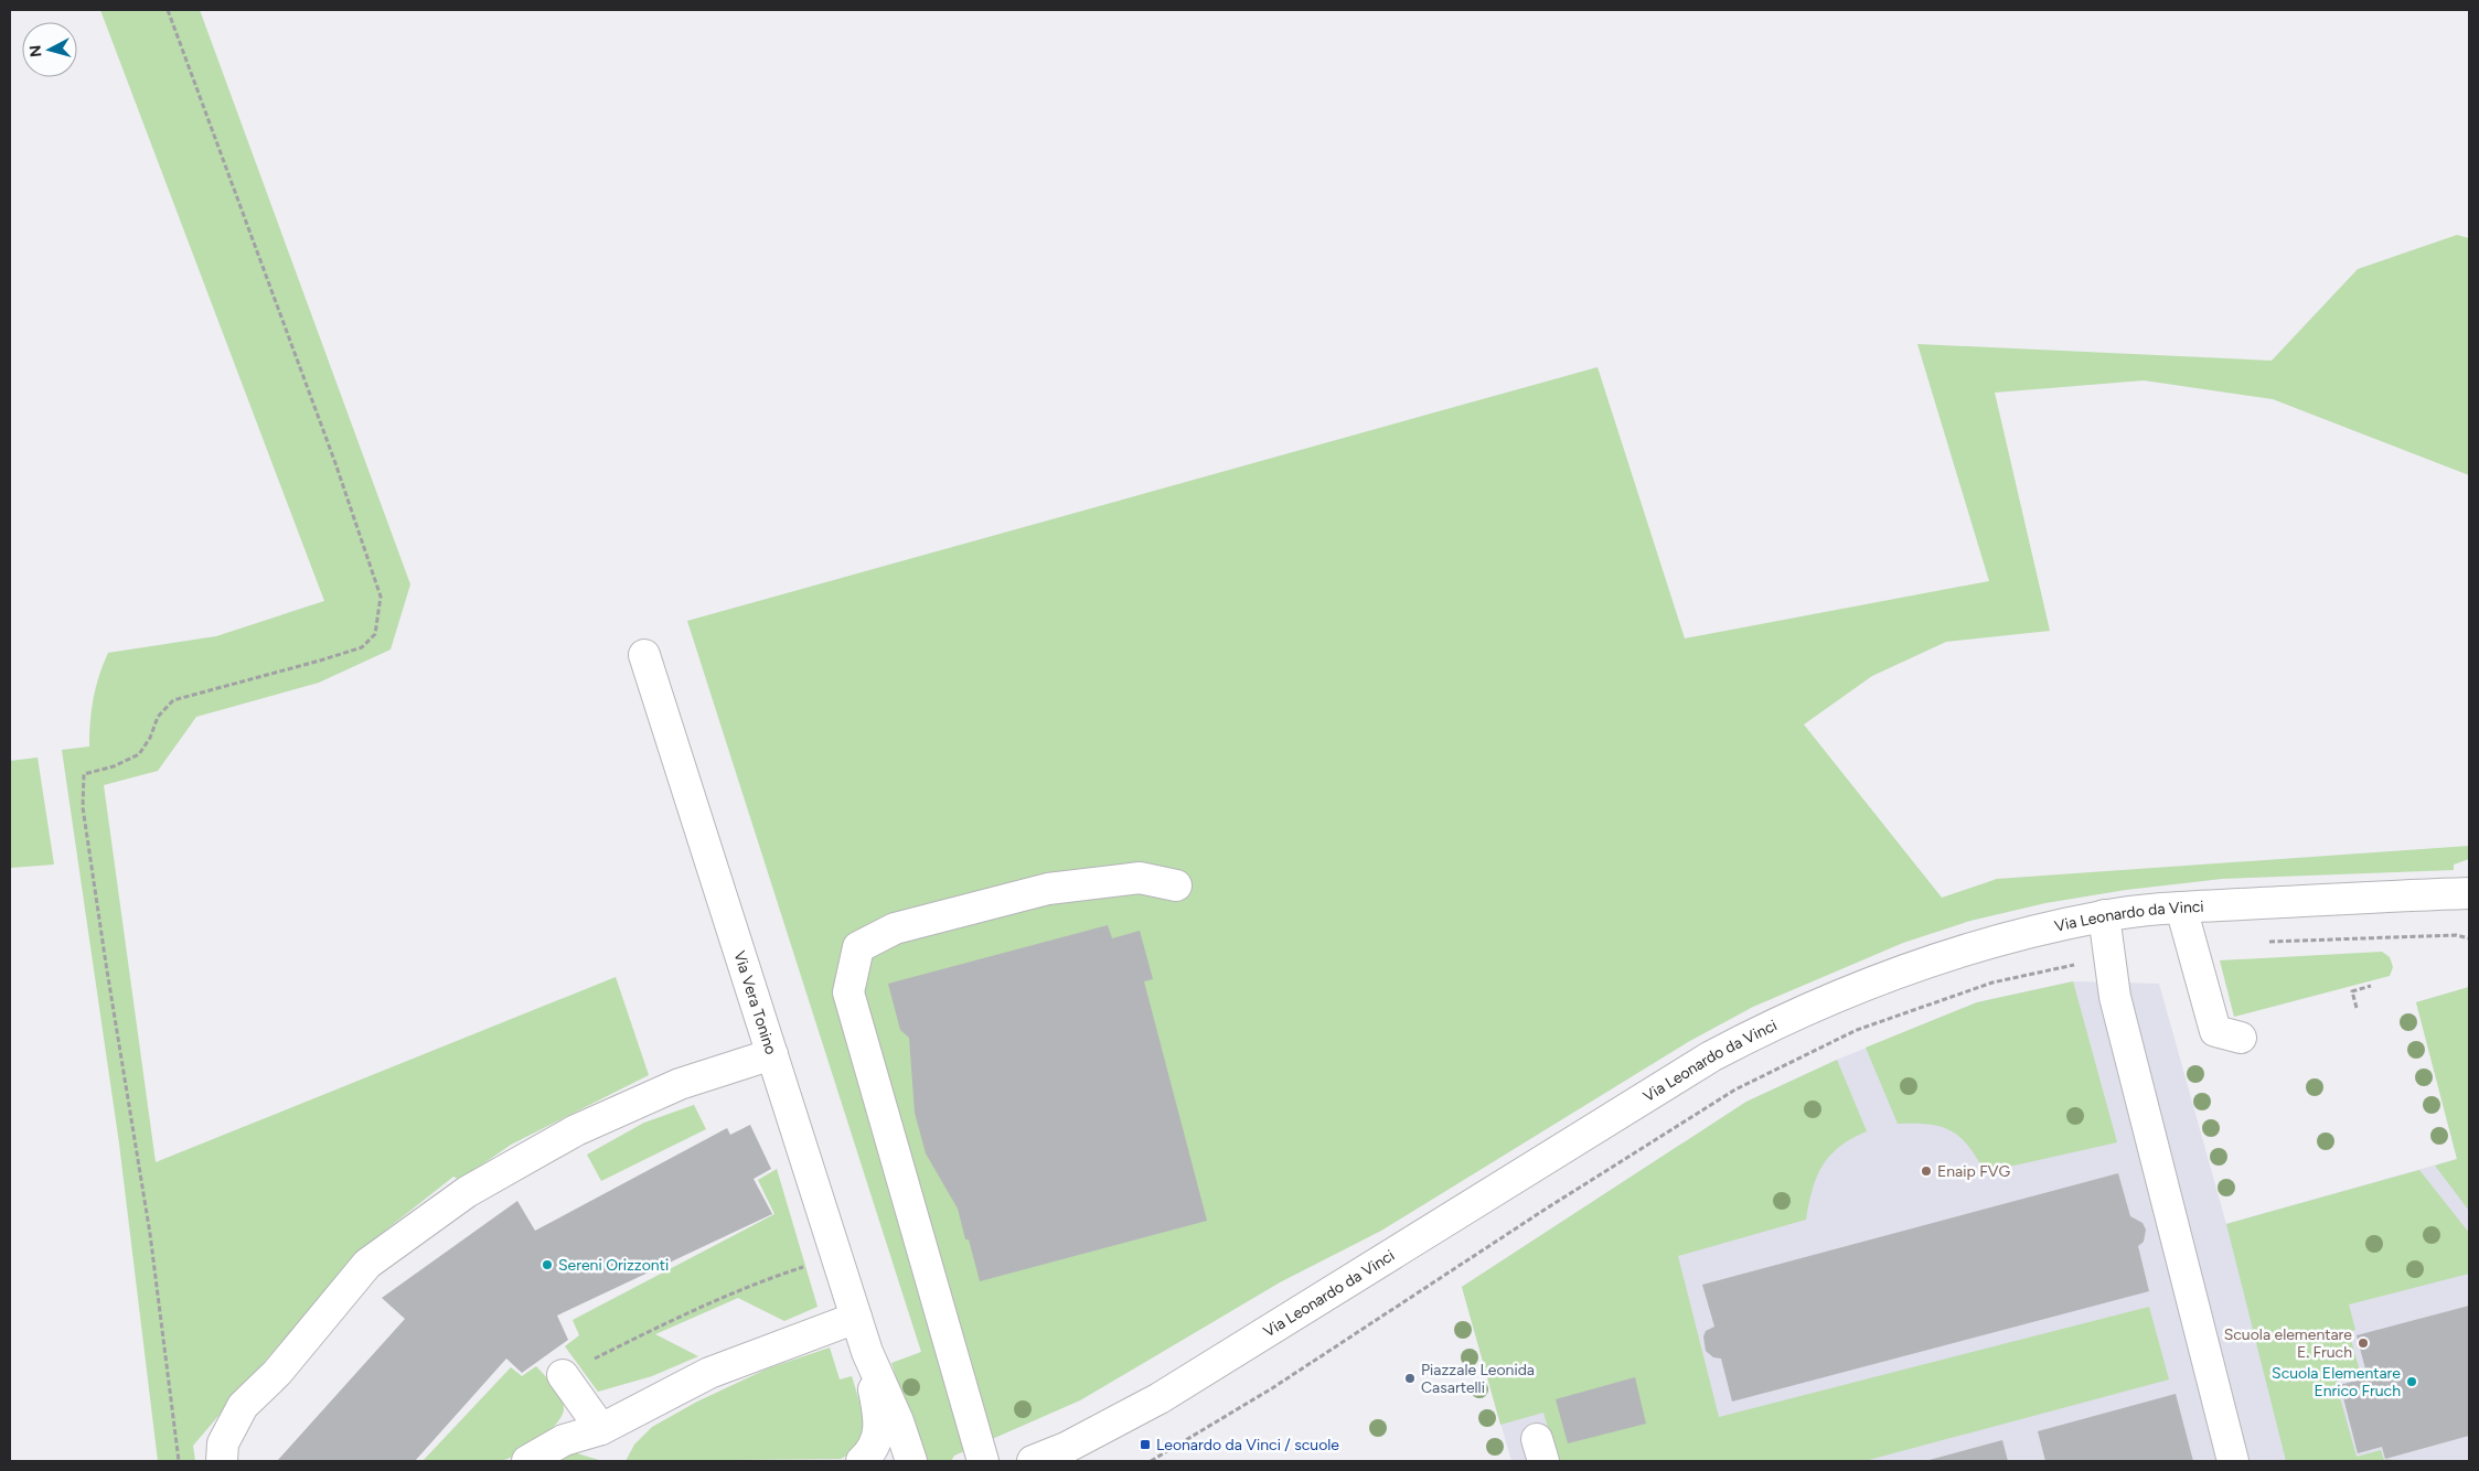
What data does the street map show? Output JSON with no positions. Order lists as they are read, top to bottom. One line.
{"streets":{"street":["Via Leonardo da Vinci","Via Vera Tonino"]},"places":{"other":["Enaip FVG","Sereni Orizzonti","Scuola elementare E. Fruch","Piazzale Leonida Casartelli","Scuola Elementare Enrico Fruch"],"transit":["Leonardo da Vinci / scuole"]},"north":"left"}
